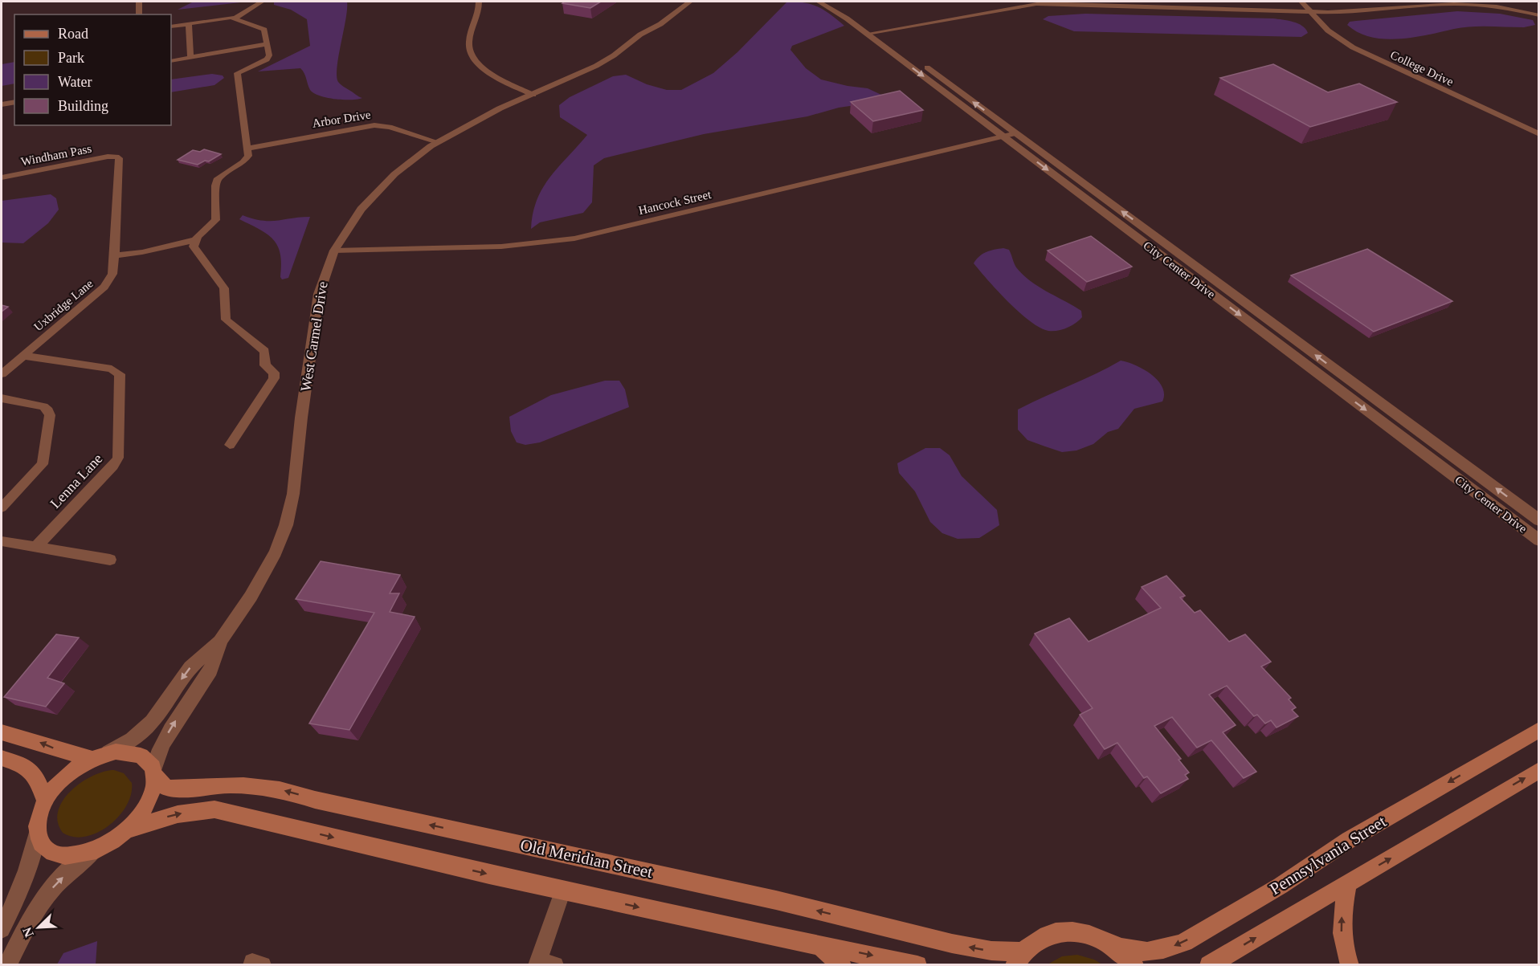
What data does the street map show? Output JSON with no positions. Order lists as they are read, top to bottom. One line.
{"streets":{"main road":["Pennsylvania Street","Old Meridian Street"],"street":["College Drive","Arbor Drive","Windham Pass","Hancock Street","City Center Drive","Uxbridge Lane","West Carmel Drive","Lenna Lane"]},"crossings":[["Arbor Drive","West Carmel Drive"],["Windham Pass","Uxbridge Lane"],["Hancock Street","City Center Drive"],["Hancock Street","West Carmel Drive"],["Uxbridge Lane","Lenna Lane"],["West Carmel Drive","Old Meridian Street"]],"legend":["Road","Park","Water","Building"],"north":"bottom left"}
